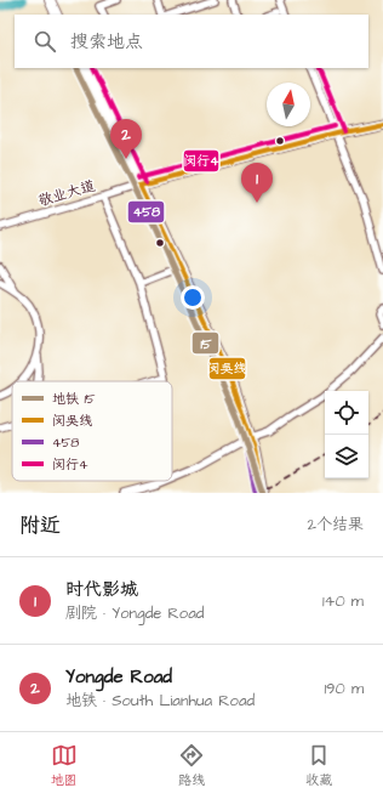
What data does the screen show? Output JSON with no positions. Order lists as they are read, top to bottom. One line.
{"streets":{"street":["敬业大道"]},"lines":["metro line 15","transit line 闵行4","transit line 458","transit line 闵吴线"],"legend":["地铁 15","闵吴线","458","闵行4"],"north":"top","page":{"search":"搜索地点","pins":["2","1"],"heading":["附近","2个结果"],"list":[{"mark":"1","name":"时代影城","note":"剧院 · Yongde Road","value":"140 m"},{"mark":"2","name":"Yongde Road","note":"地铁 · South Lianhua Road","value":"190 m"}],"nav":["地图","路线","收藏"]}}
